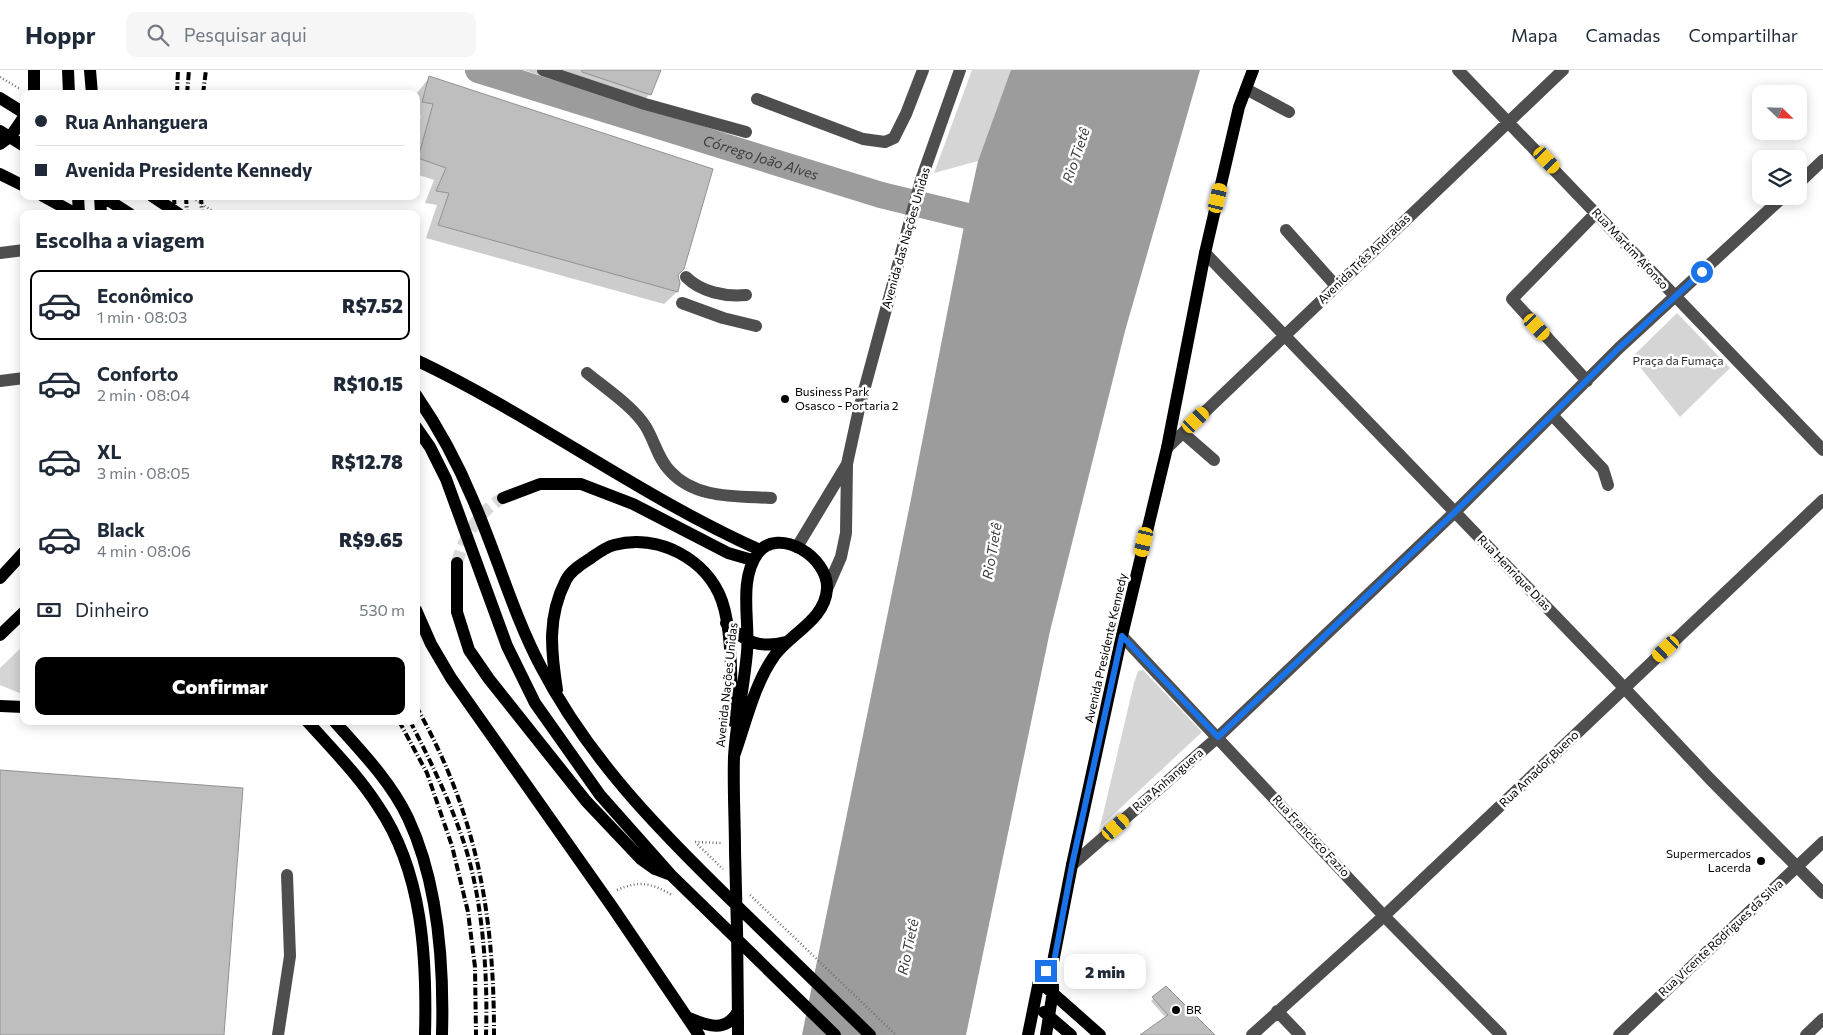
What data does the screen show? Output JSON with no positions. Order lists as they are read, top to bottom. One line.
{"streets":{"main road":["Avenida Presidente Kennedy","Avenida Nações Unidas"],"street":["Avenida das Nações Unidas","Rua Martim Afonso","Avenida Três Andradas","Rua Henrique Dias","Rua Amador Bueno","Rua Anhanguera","Rua Francisco Fazio","Rua Vicente Rodrigues da Silva"]},"crossings":[["Rua Martim Afonso","Avenida Três Andradas"],["Rua Martim Afonso","Rua Anhanguera"],["Avenida Três Andradas","Rua Henrique Dias"],["Avenida Três Andradas","Avenida Presidente Kennedy"],["Rua Henrique Dias","Avenida Presidente Kennedy"],["Rua Henrique Dias","Rua Amador Bueno"],["Rua Henrique Dias","Rua Anhanguera"],["Rua Henrique Dias","Rua Vicente Rodrigues da Silva"],["Avenida Presidente Kennedy","Rua Anhanguera"],["Avenida Presidente Kennedy","Rua Francisco Fazio"],["Rua Amador Bueno","Rua Francisco Fazio"],["Rua Anhanguera","Rua Francisco Fazio"]],"water":["Rio Tietê","Córrego João Alves"],"parks":["Praça da Fumaça"],"places":["Business Park Osasco - Portaria 2","Supermercados Lacerda","BR"],"north":"bottom right","page":{"header":"Hoppr","search":"Pesquisar aqui","nav":["Mapa","Camadas","Compartilhar"],"banner":["Rua Anhanguera","Avenida Presidente Kennedy"],"heading":"Escolha a viagem","list":[{"name":"Econômico","note":"1 min · 08:03","value":"R$7.52"},{"name":"Conforto","note":"2 min · 08:04","value":"R$10.15"},{"name":"XL","note":"3 min · 08:05","value":"R$12.78"},{"name":"Black","note":"4 min · 08:06","value":"R$9.65"}],"pay":["Dinheiro","530 m"],"buttons":"Confirmar","bubble":"2 min"}}
